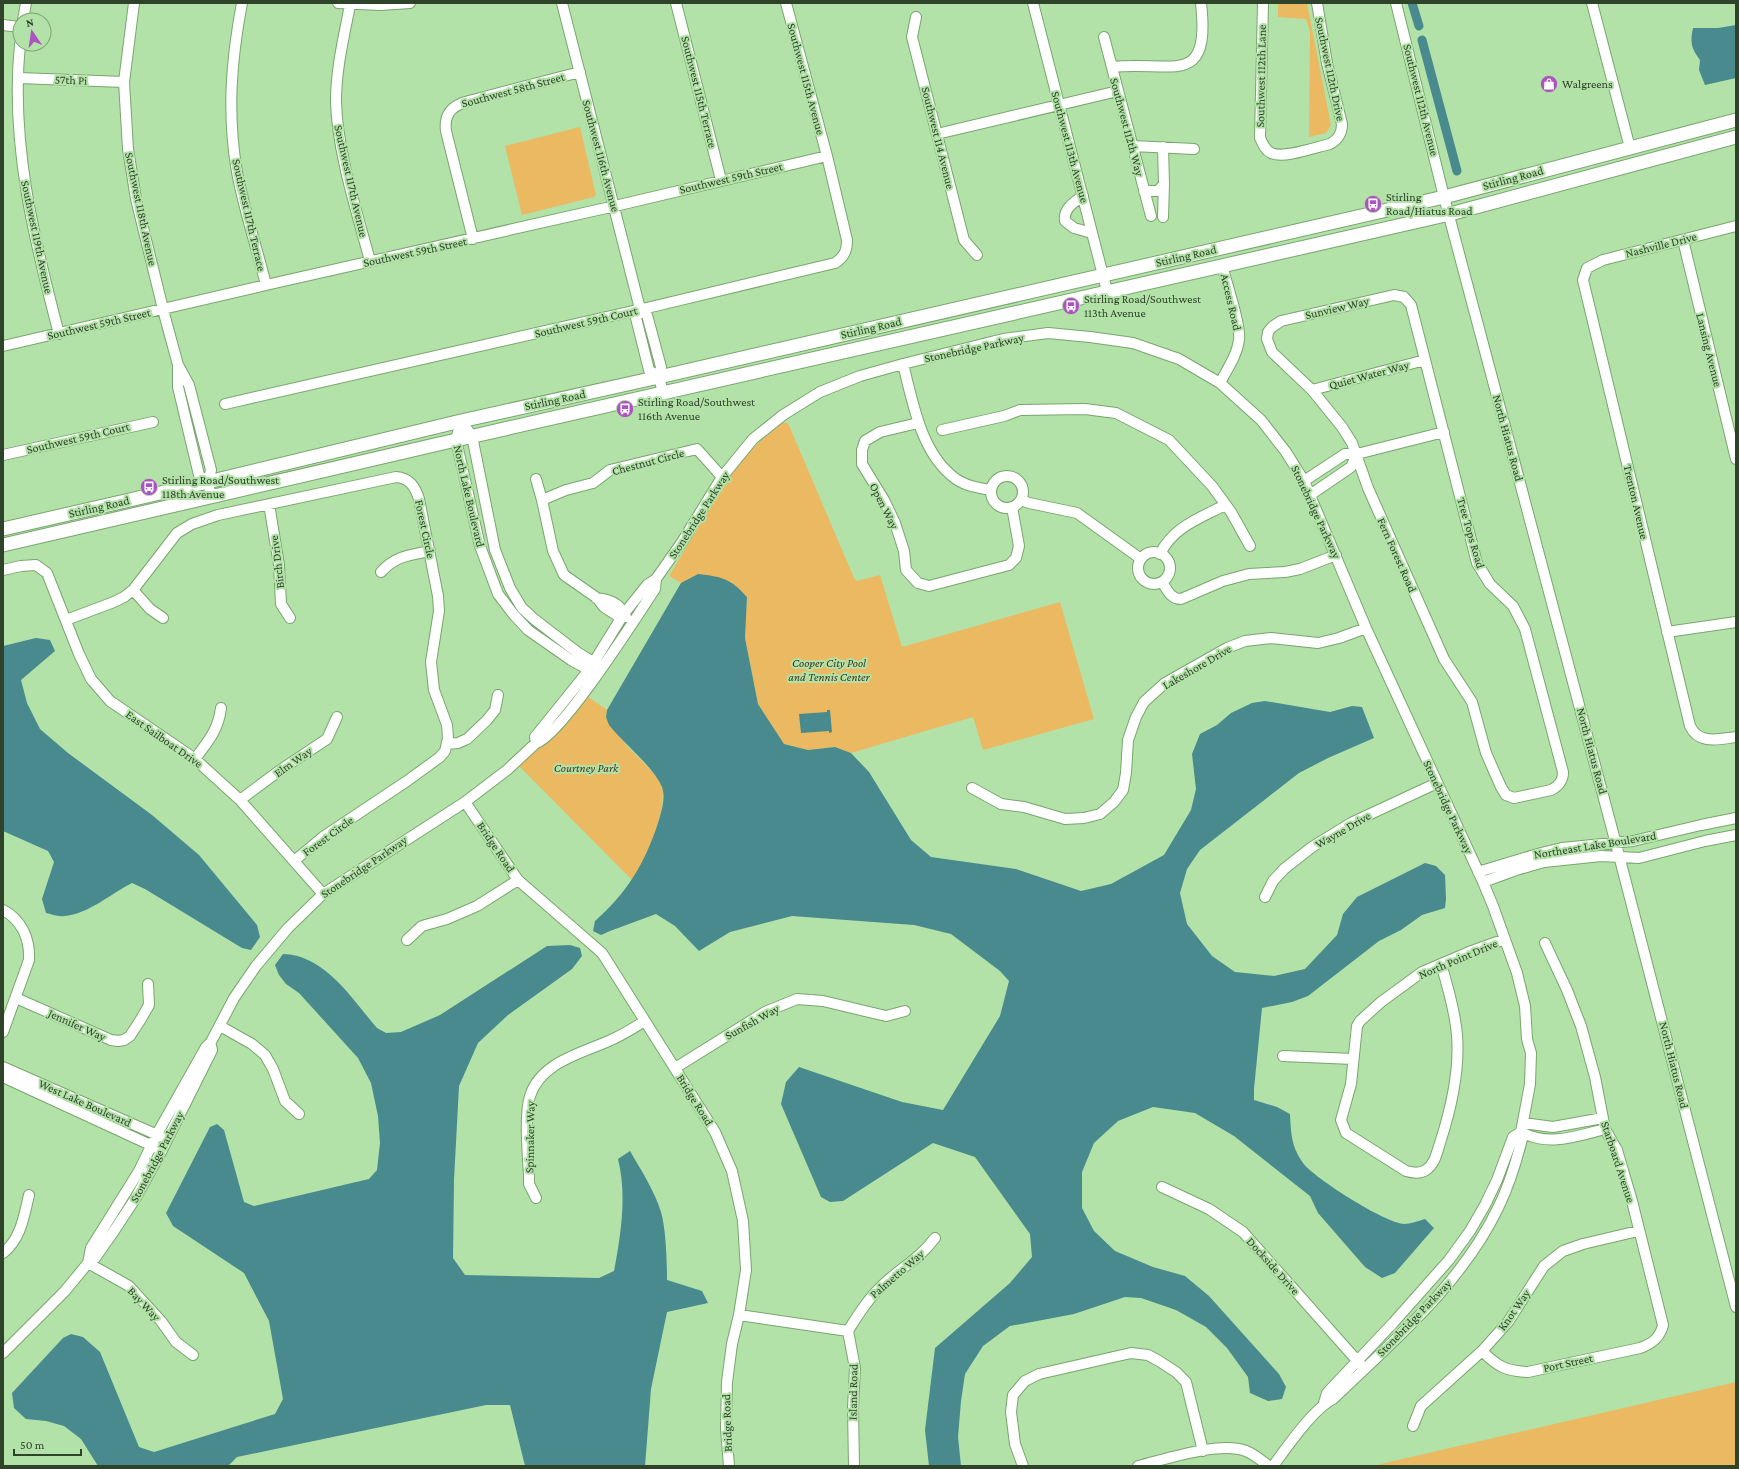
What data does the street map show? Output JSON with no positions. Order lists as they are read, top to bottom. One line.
{"streets":{"main road":["Stirling Road"],"street":["Southwest 112th Drive","Southwest 112th Lane","Southwest 115th Avenue","57th Pi","Southwest 58th Street","Southwest 115th Terrace","Southwest 112th Avenue","Southwest 112th Way","Southwest 114 Avenue","Southwest 113th Avenue","Southwest 116th Avenue","Southwest 59th Street","Southwest 117th Avenue","Southwest 118th Avenue","Southwest 117th Terrace","Southwest 119th Avenue","Nashville Drive","Access Road","Sunview Way","Southwest 59th Court","Stonebridge Parkway","Lansing Avenue","Quiet Water Way","North Hiatus Road","Chestnut Circle","North Lake Boulevard","Trenton Avenue","Open Way","Forest Circle","Tree Tops Road","Fern Forest Road","Birch Drive","Lakeshore Drive","East Sailboat Drive","Elm Way","Wayne Drive","Northeast Lake Boulevard","Bridge Road","North Point Drive","Sunfish Way","Jennifer Way","West Lake Boulevard","Spinnaker Way","Starboard Avenue","Dockside Drive","Palmetto Way","Bay Way","Knot Way","Port Street","Island Road"]},"crossings":[["Southwest 112th Drive","Southwest 112th Lane"],["Southwest 115th Avenue","Southwest 59th Street"],["Southwest 115th Avenue","Southwest 59th Court"],["57th Pi","Southwest 118th Avenue"],["57th Pi","Southwest 119th Avenue"],["Southwest 58th Street","Southwest 116th Avenue"],["Southwest 58th Street","Southwest 59th Street"],["Southwest 115th Terrace","Southwest 59th Street"],["Southwest 112th Avenue","Stirling Road"],["Southwest 112th Avenue","North Hiatus Road"],["Southwest 113th Avenue","Stirling Road"],["Southwest 116th Avenue","Southwest 59th Street"],["Southwest 116th Avenue","Stirling Road"],["Southwest 116th Avenue","Southwest 59th Court"],["Southwest 59th Street","Southwest 117th Avenue"],["Southwest 59th Street","Southwest 118th Avenue"],["Southwest 59th Street","Southwest 117th Terrace"],["Southwest 59th Street","Southwest 119th Avenue"],["Southwest 59th Street","Southwest 59th Court"],["Stirling Road","Southwest 118th Avenue"],["Stirling Road","Access Road"],["Stirling Road","North Hiatus Road"],["Stirling Road","North Lake Boulevard"],["Nashville Drive","Lansing Avenue"],["Nashville Drive","Trenton Avenue"],["Access Road","Stonebridge Parkway"],["Sunview Way","Tree Tops Road"],["Sunview Way","Fern Forest Road"],["Stonebridge Parkway","Chestnut Circle"],["Stonebridge Parkway","North Lake Boulevard"],["Stonebridge Parkway","Lakeshore Drive"],["Stonebridge Parkway","East Sailboat Drive"],["Stonebridge Parkway","Wayne Drive"],["Stonebridge Parkway","Northeast Lake Boulevard"],["Stonebridge Parkway","Bridge Road"],["Stonebridge Parkway","North Point Drive"],["Stonebridge Parkway","West Lake Boulevard"],["Stonebridge Parkway","Dockside Drive"],["Stonebridge Parkway","Bay Way"],["Quiet Water Way","Tree Tops Road"],["Quiet Water Way","Fern Forest Road"],["North Hiatus Road","Northeast Lake Boulevard"],["Forest Circle","Birch Drive"],["Forest Circle","East Sailboat Drive"],["Tree Tops Road","Fern Forest Road"],["East Sailboat Drive","Elm Way"],["Bridge Road","Sunfish Way"],["Bridge Road","Spinnaker Way"],["Starboard Avenue","Knot Way"],["Starboard Avenue","Port Street"],["Palmetto Way","Island Road"],["Knot Way","Port Street"]],"parks":["Cooper City Pool and Tennis Center","Courtney Park"],"places":{"shop":["Walgreens"],"bus stop":["Stirling Road/Hiatus Road","Stirling Road/Southwest 113th Avenue","Stirling Road/Southwest 116th Avenue","Stirling Road/Southwest 118th Avenue"]},"scale_bar":"50 m","north":"top"}
